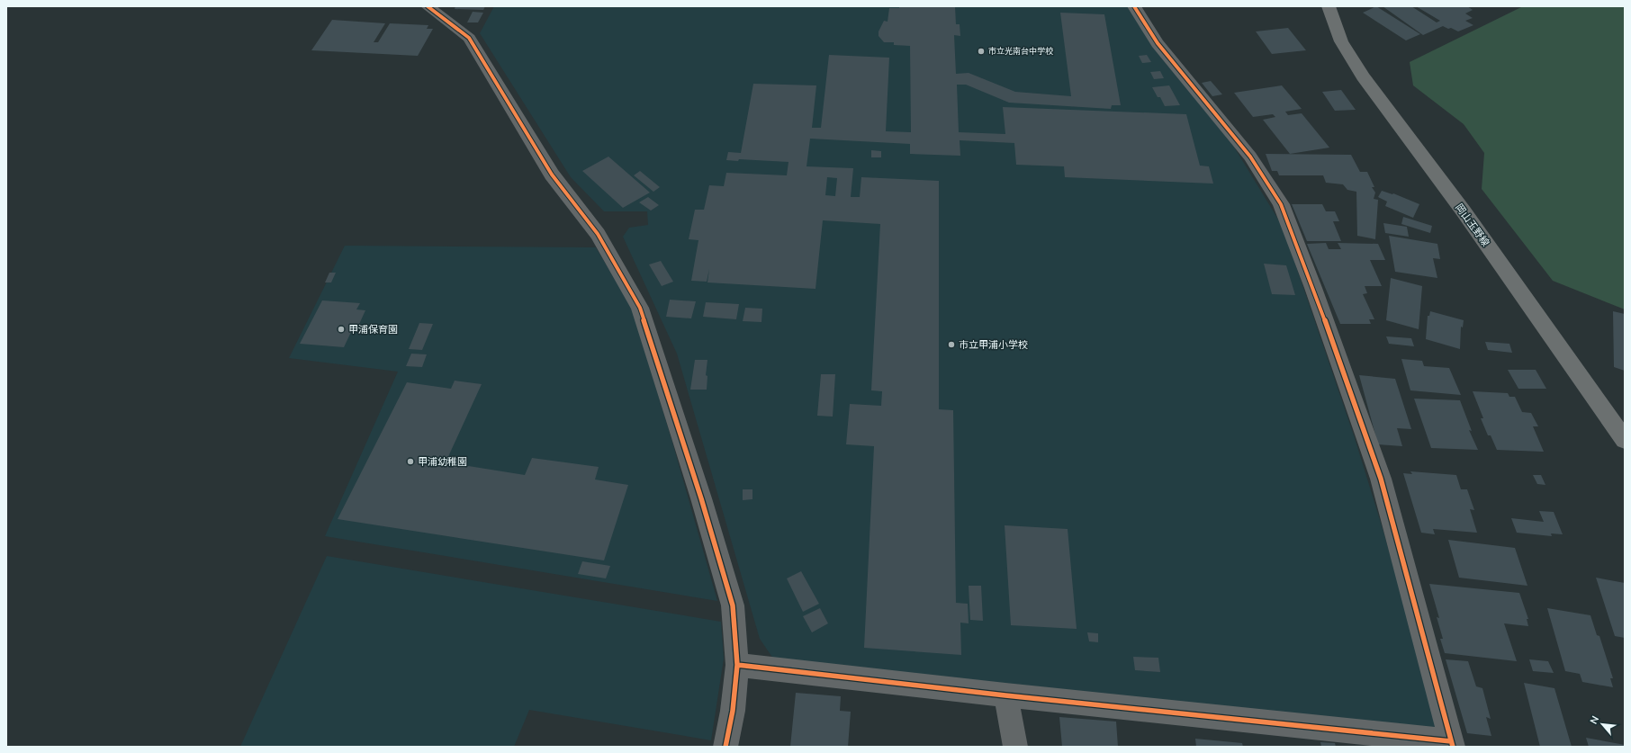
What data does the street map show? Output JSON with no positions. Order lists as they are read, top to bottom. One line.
{"streets":{"main road":["岡山玉野線"]},"places":["市立光南台中学校","甲浦保育園","市立甲浦小学校","甲浦幼稚園"],"north":"top left"}
